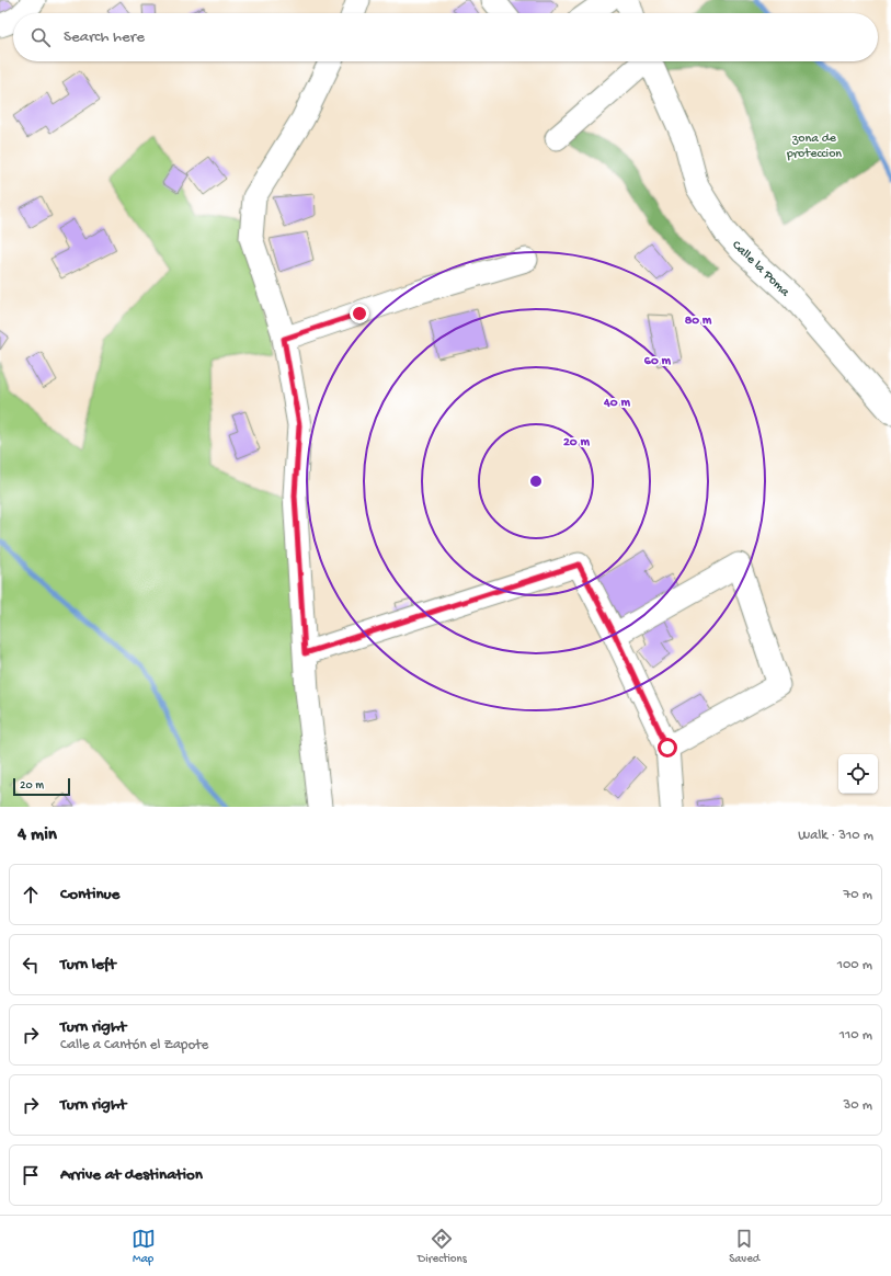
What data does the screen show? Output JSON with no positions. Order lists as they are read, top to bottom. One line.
{"streets":{"street":["Calle la Poma"]},"parks":["zona de proteccion"],"scale_bar":"20 m","page":{"search":"Search here","scale":"20 m","heading":["4 min","Walk · 310 m"],"list":[["Continue","70 m"],["Turn left","100 m"],["Turn right","Calle a Cantón el Zapote","110 m"],["Turn right","30 m"],"Arrive at destination"],"nav":["Map","Directions","Saved"]},"rings":["80 m","60 m","40 m","20 m"]}
